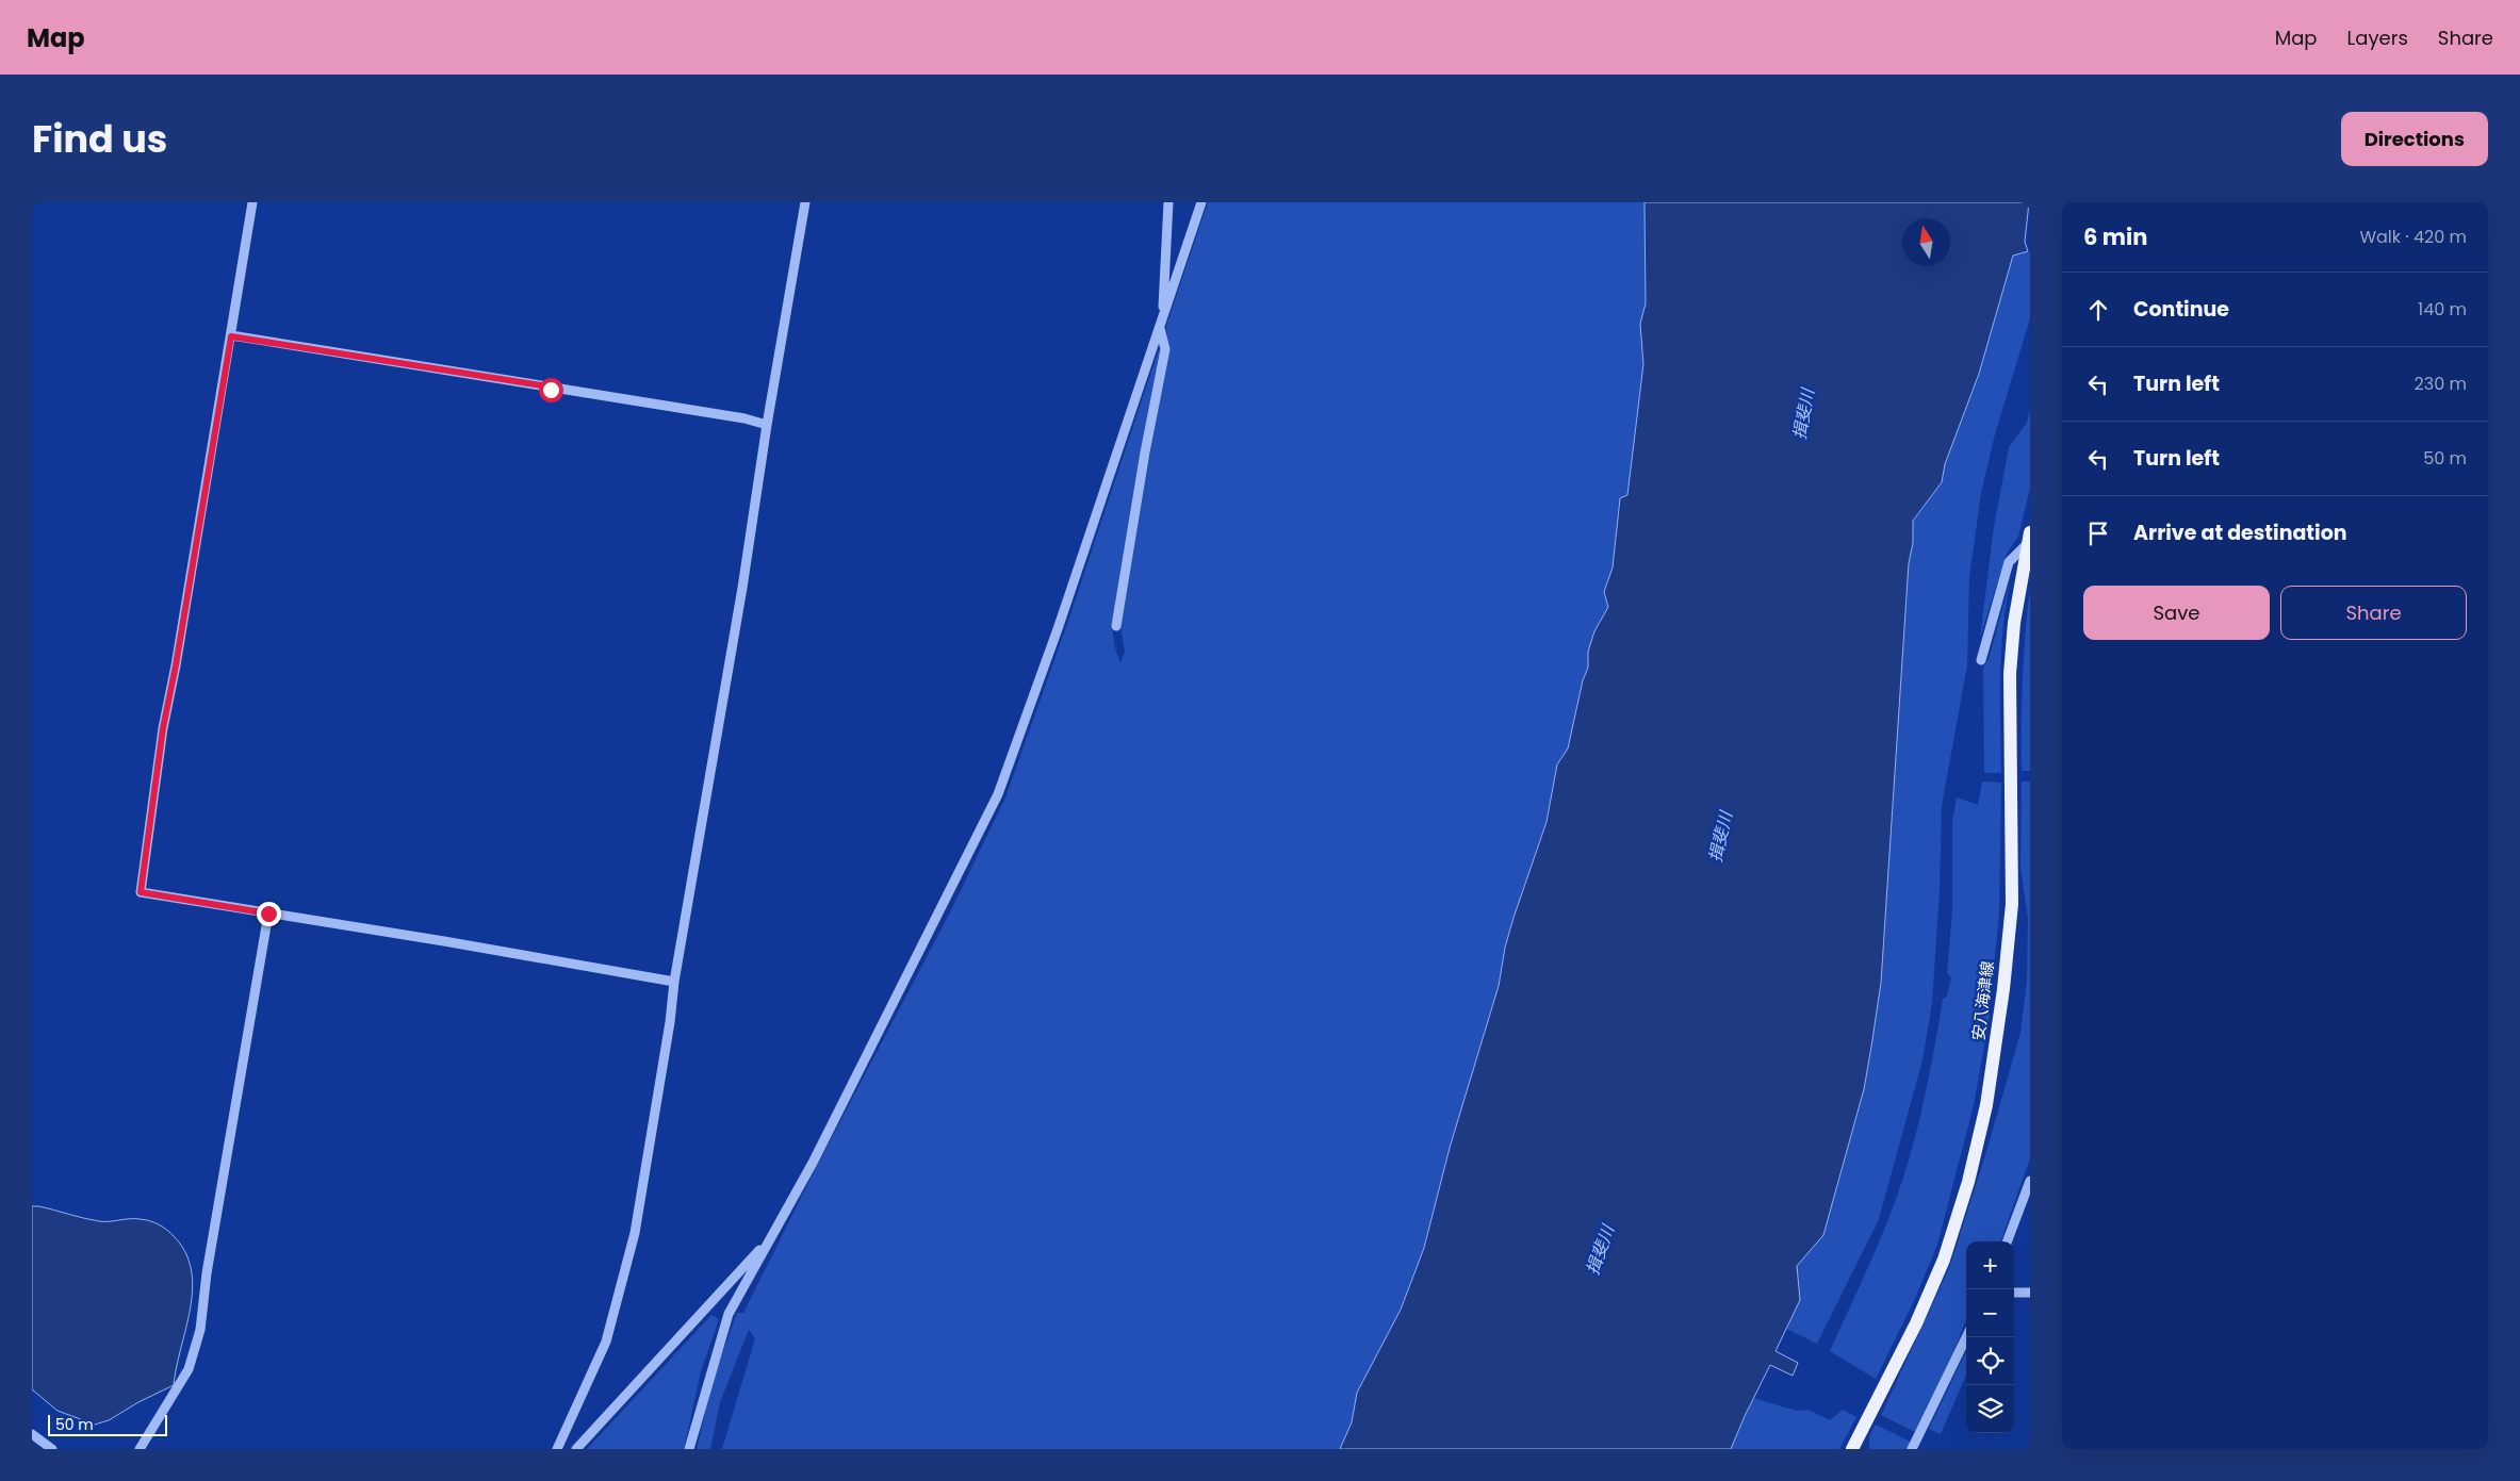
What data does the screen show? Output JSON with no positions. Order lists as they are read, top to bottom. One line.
{"streets":{"main road":["安八海津線"]},"water":["揖斐川"],"scale_bar":"50 m","north":"top","page":{"header":"Map","nav":["Map","Layers","Share"],"title":"Find us","buttons":["Directions",["Save","Share"]],"heading":["6 min","Walk · 420 m"],"list":[["Continue","140 m"],["Turn left","230 m"],["Turn left","50 m"],"Arrive at destination"],"map_buttons":["+","−"],"scale":"50 m"}}
